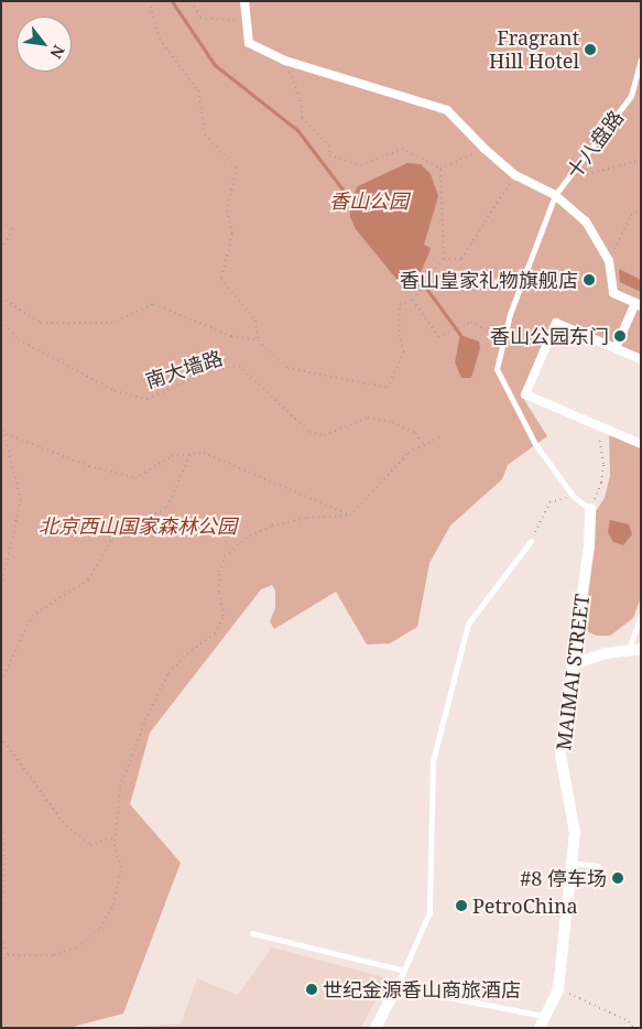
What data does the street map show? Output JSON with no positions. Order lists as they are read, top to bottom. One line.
{"streets":{"street":["MAIMAI STREET"],"lane":["十八盘路"],"path":["南大墙路"]},"parks":["香山公园","北京西山国家森林公园"],"places":["Fragrant Hill Hotel","香山皇家礼物旗舰店","香山公园东门","#8 停车场","PetroChina","世纪金源香山商旅酒店"],"north":"bottom right"}
